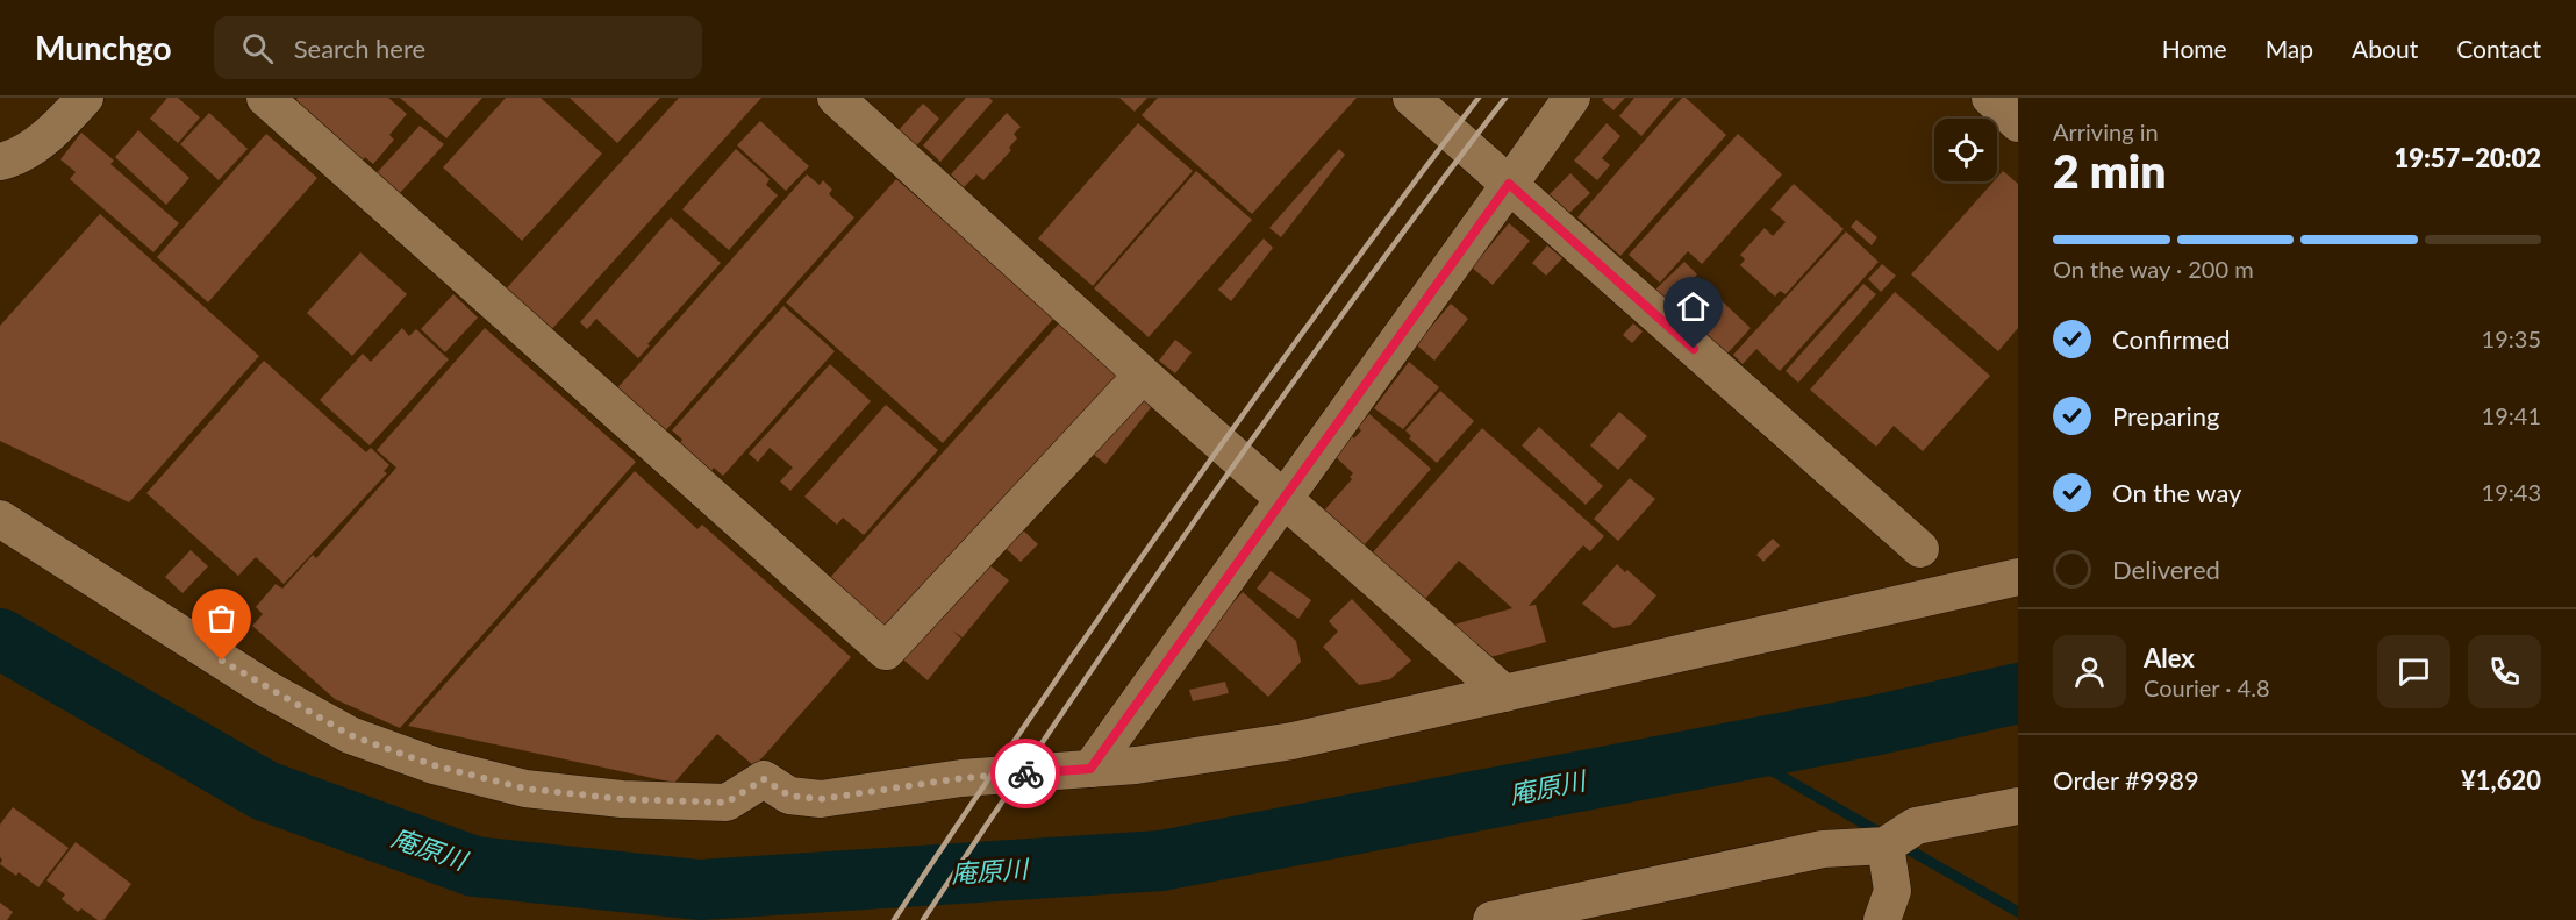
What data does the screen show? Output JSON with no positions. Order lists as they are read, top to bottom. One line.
{"water":["庵原川"],"page":{"header":"Munchgo","search":"Search here","nav":["Home","Map","About","Contact"],"heading":["2 min","Arriving in","19:57–20:02"],"panel":["Alex","Courier · 4.8","Order #9989","¥1,620"],"bar":"On the way · 200 m","list":[["Confirmed","19:35"],["Preparing","19:41"],["On the way","19:43"],"Delivered"]}}
